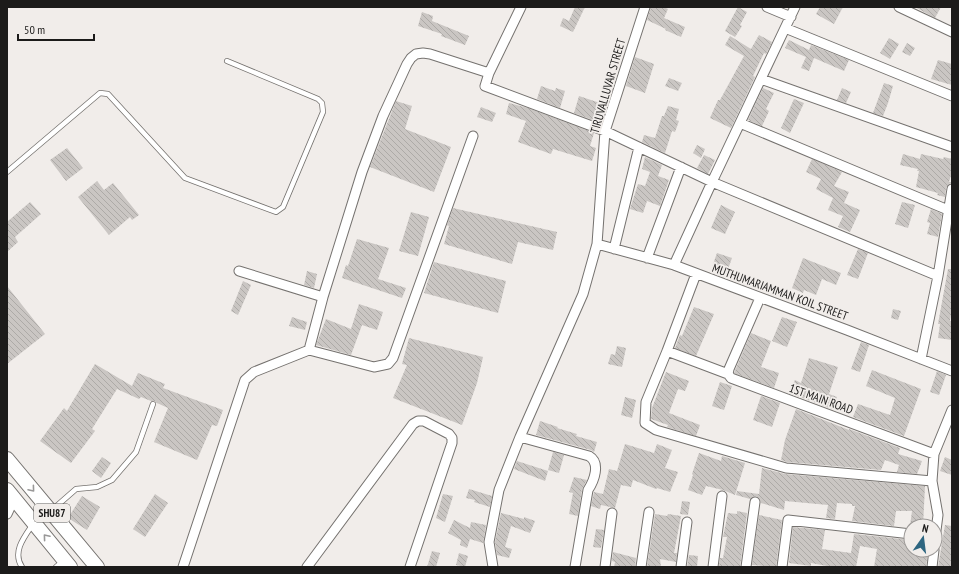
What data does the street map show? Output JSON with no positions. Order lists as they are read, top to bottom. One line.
{"streets":{"main road":["SHU87"],"street":["TIRUVALLUVAR STREET","MUTHUMARIAMMAN KOIL STREET","1ST MAIN ROAD"]},"crossings":[["TIRUVALLUVAR STREET","MUTHUMARIAMMAN KOIL STREET"]],"scale_bar":"50 m","north":"top"}
